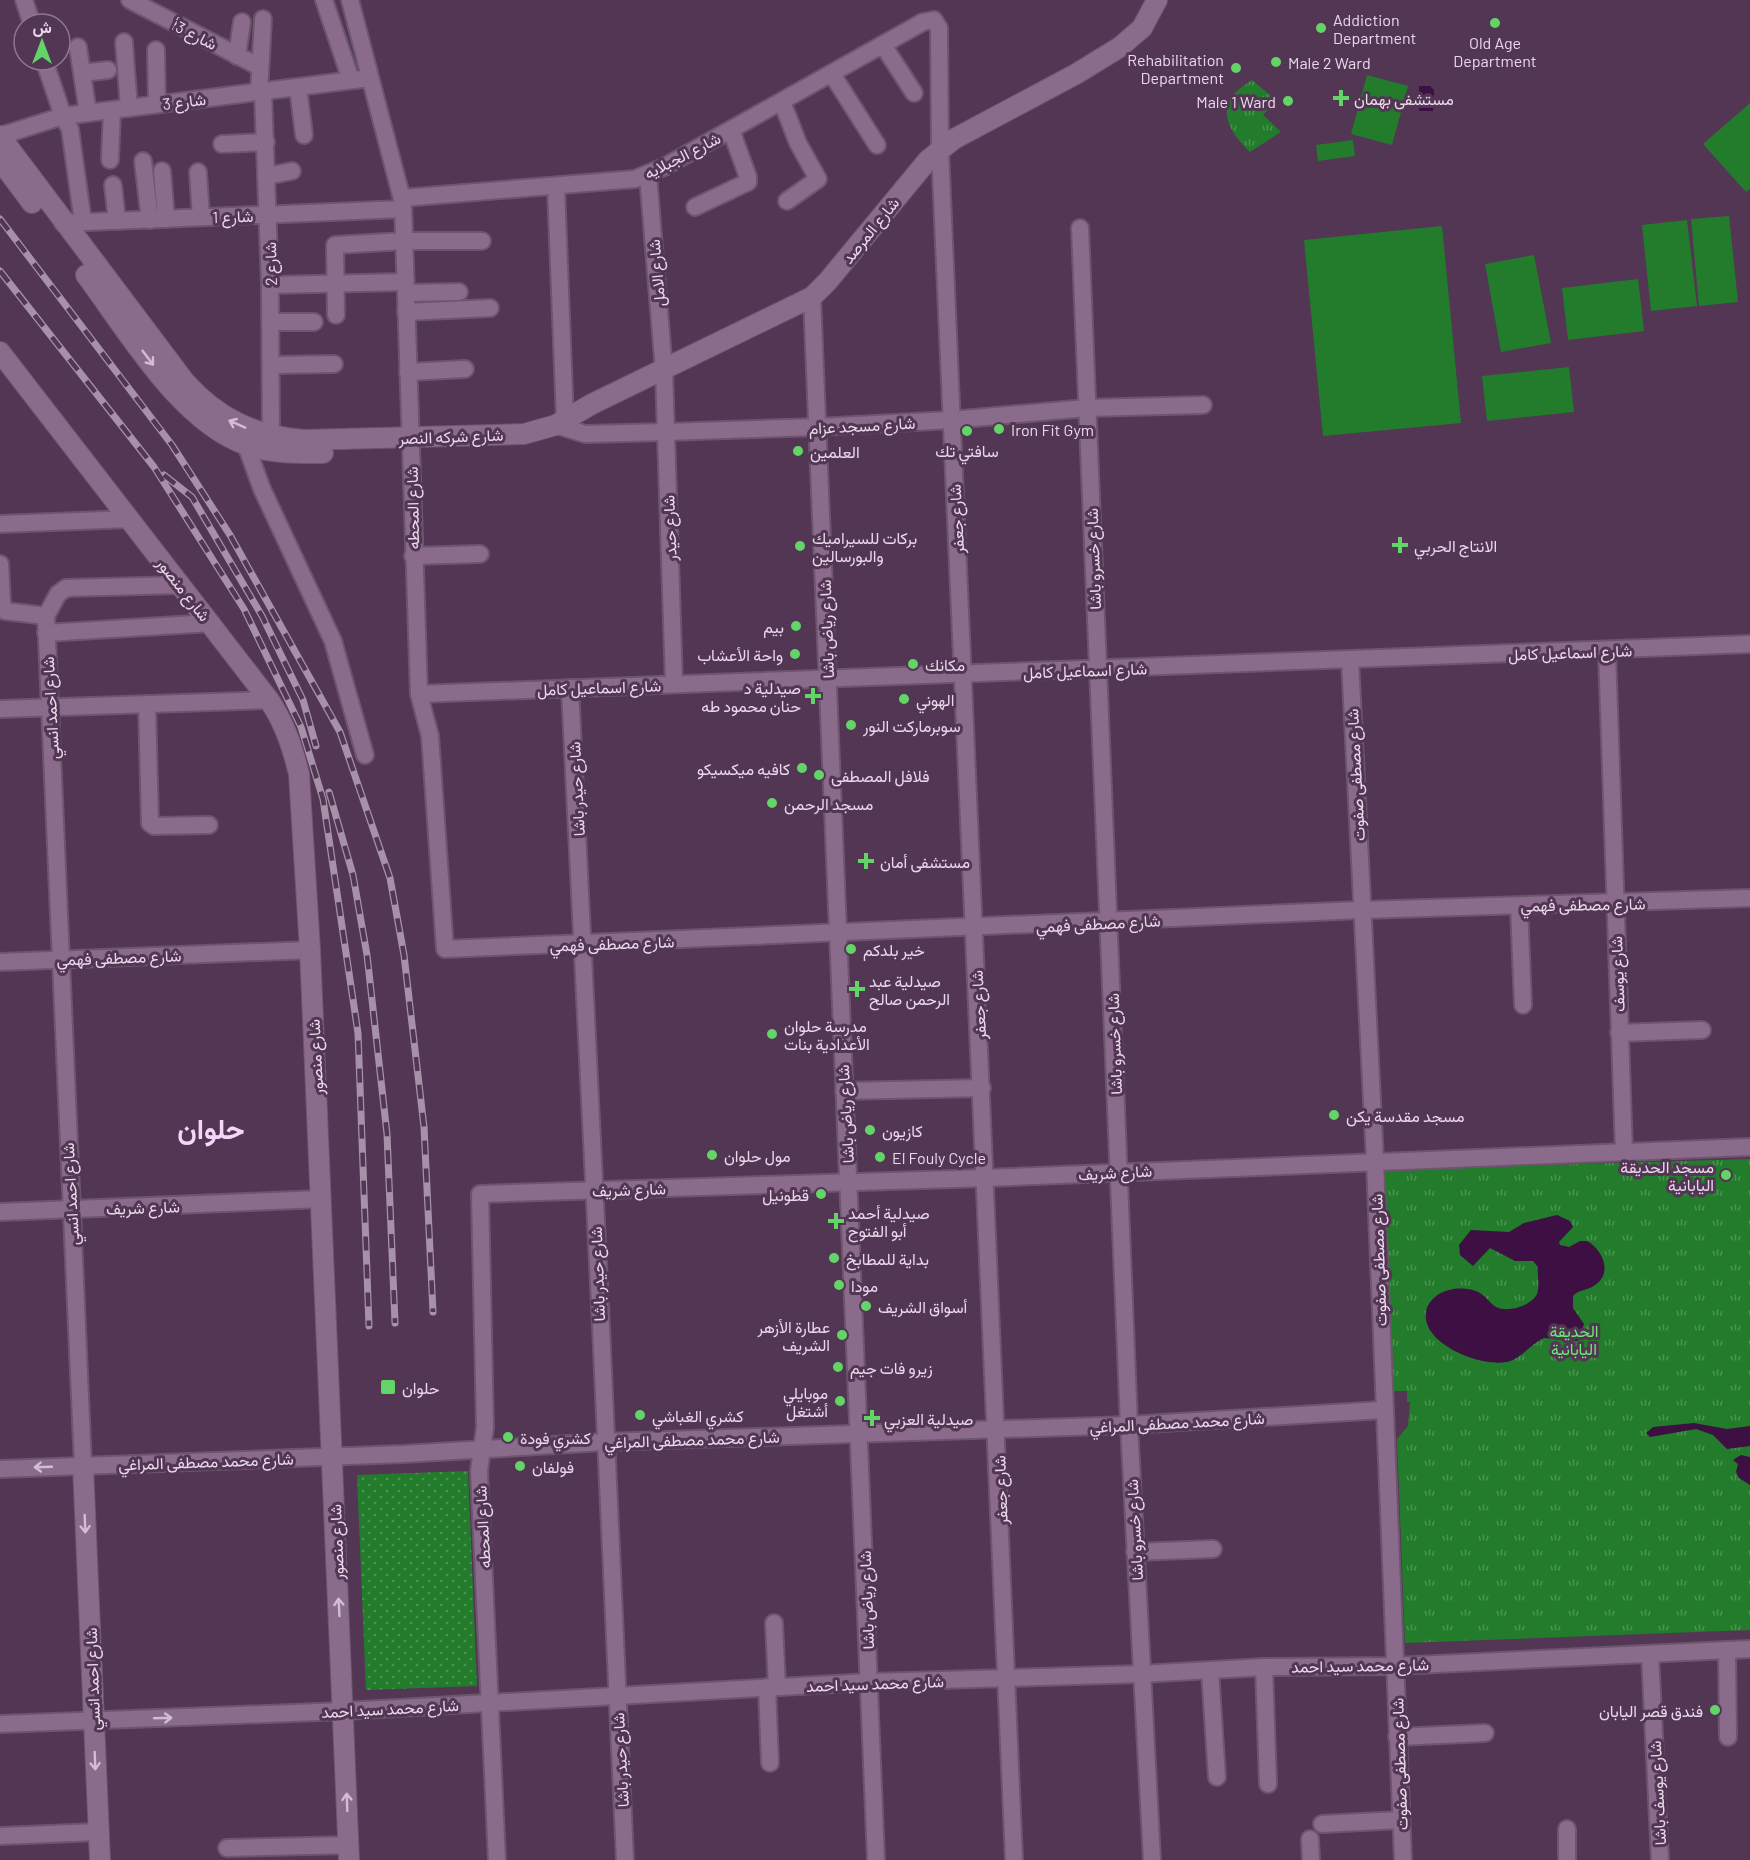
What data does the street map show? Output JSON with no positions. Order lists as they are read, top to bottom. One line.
{"streets":{"street":["شارع 3أ","شارع 3","شارع الجبلايه","شارع 1","شارع المرصد","شارع 2","شارع الامل","شارع مسجد عزام","شارع شركه النصر","شارع المحطه","شارع جعفر","شارع حيدر","شارع خسرو باشا","شارع منصور","شارع رياض باشا","شارع اسماعيل كامل","شارع احمد انسي","شارع مصطفى صفوت","شارع حيدر باشا","شارع مصطفى فهمي","شارع يوسف","شارع شريف","شارع محمد مصطفى المراغي","شارع محمد سيد احمد","شارع يوسف باشا"]},"crossings":[["شارع 3أ","شارع 2"],["شارع 3","شارع 2"],["شارع 3","شارع شركه النصر"],["شارع 3","شارع المحطه"],["شارع الجبلايه","شارع 1"],["شارع الجبلايه","شارع الامل"],["شارع الجبلايه","شارع المحطه"],["شارع الجبلايه","شارع جعفر"],["شارع 1","شارع 2"],["شارع 1","شارع شركه النصر"],["شارع 1","شارع المحطه"],["شارع المرصد","شارع الامل"],["شارع المرصد","شارع مسجد عزام"],["شارع المرصد","شارع شركه النصر"],["شارع المرصد","شارع جعفر"],["شارع المرصد","شارع حيدر"],["شارع المرصد","شارع رياض باشا"],["شارع 2","شارع شركه النصر"],["شارع الامل","شارع حيدر"],["شارع مسجد عزام","شارع شركه النصر"],["شارع مسجد عزام","شارع جعفر"],["شارع مسجد عزام","شارع حيدر"],["شارع مسجد عزام","شارع خسرو باشا"],["شارع مسجد عزام","شارع رياض باشا"],["شارع شركه النصر","شارع المحطه"],["شارع المحطه","شارع اسماعيل كامل"],["شارع المحطه","شارع مصطفى فهمي"],["شارع المحطه","شارع شريف"],["شارع المحطه","شارع محمد مصطفى المراغي"],["شارع المحطه","شارع محمد سيد احمد"],["شارع جعفر","شارع اسماعيل كامل"],["شارع جعفر","شارع مصطفى فهمي"],["شارع جعفر","شارع شريف"],["شارع جعفر","شارع محمد مصطفى المراغي"],["شارع جعفر","شارع محمد سيد احمد"],["شارع حيدر","شارع اسماعيل كامل"],["شارع خسرو باشا","شارع اسماعيل كامل"],["شارع خسرو باشا","شارع مصطفى فهمي"],["شارع خسرو باشا","شارع شريف"],["شارع خسرو باشا","شارع محمد مصطفى المراغي"],["شارع خسرو باشا","شارع محمد سيد احمد"],["شارع منصور","شارع مصطفى فهمي"],["شارع منصور","شارع شريف"],["شارع منصور","شارع محمد مصطفى المراغي"],["شارع منصور","شارع محمد سيد احمد"],["شارع رياض باشا","شارع اسماعيل كامل"],["شارع رياض باشا","شارع مصطفى فهمي"],["شارع رياض باشا","شارع شريف"],["شارع رياض باشا","شارع محمد مصطفى المراغي"],["شارع رياض باشا","شارع محمد سيد احمد"],["شارع اسماعيل كامل","شارع مصطفى صفوت"],["شارع اسماعيل كامل","شارع حيدر باشا"],["شارع اسماعيل كامل","شارع يوسف"],["شارع احمد انسي","شارع مصطفى فهمي"],["شارع احمد انسي","شارع شريف"],["شارع احمد انسي","شارع محمد مصطفى المراغي"],["شارع احمد انسي","شارع محمد سيد احمد"],["شارع مصطفى صفوت","شارع مصطفى فهمي"],["شارع مصطفى صفوت","شارع شريف"],["شارع مصطفى صفوت","شارع محمد مصطفى المراغي"],["شارع مصطفى صفوت","شارع محمد سيد احمد"],["شارع حيدر باشا","شارع مصطفى فهمي"],["شارع حيدر باشا","شارع شريف"],["شارع حيدر باشا","شارع محمد مصطفى المراغي"],["شارع حيدر باشا","شارع محمد سيد احمد"],["شارع مصطفى فهمي","شارع يوسف"],["شارع يوسف","شارع شريف"],["شارع محمد سيد احمد","شارع يوسف باشا"]],"districts":["حلوان"],"parks":["الحديقة اليابانية"],"places":{"other":["Old Age Department","Addiction Department","Male 2 Ward","Rehabilitation Department","Male 1 Ward","Iron Fit Gym","سافتي تك","العلمين","بركات للسيراميك والبورسالين","بيم","واحة الأعشاب","مكانك","الهوني","سوبرماركت النور","كافيه ميكسيكو","فلافل المصطفى","مسجد الرحمن","خير بلدكم","مدرسة حلوان الأعدادية بنات","مسجد مقدسة يكن","كازيون","مول حلوان","El Fouly Cycle","مسجد الحديقة اليابانية","قطونيل","بداية للمطابخ","مودا","أسواق الشريف","عطارة الأزهر الشريف","زيرو فات جيم","موبايلي أشتغل","كشري الغباشي","كشري فودة","فولفان","فندق قصر اليابان"],"health":["مستشفى بهمان","الانتاج الحربي","صيدلية د حنان محمود طه","مستشفى أمان","صيدلية عبد الرحمن صالح","صيدلية أحمد أبو الفتوح","صيدلية العزبي"],"transit":["حلوان"]},"north":"top"}
